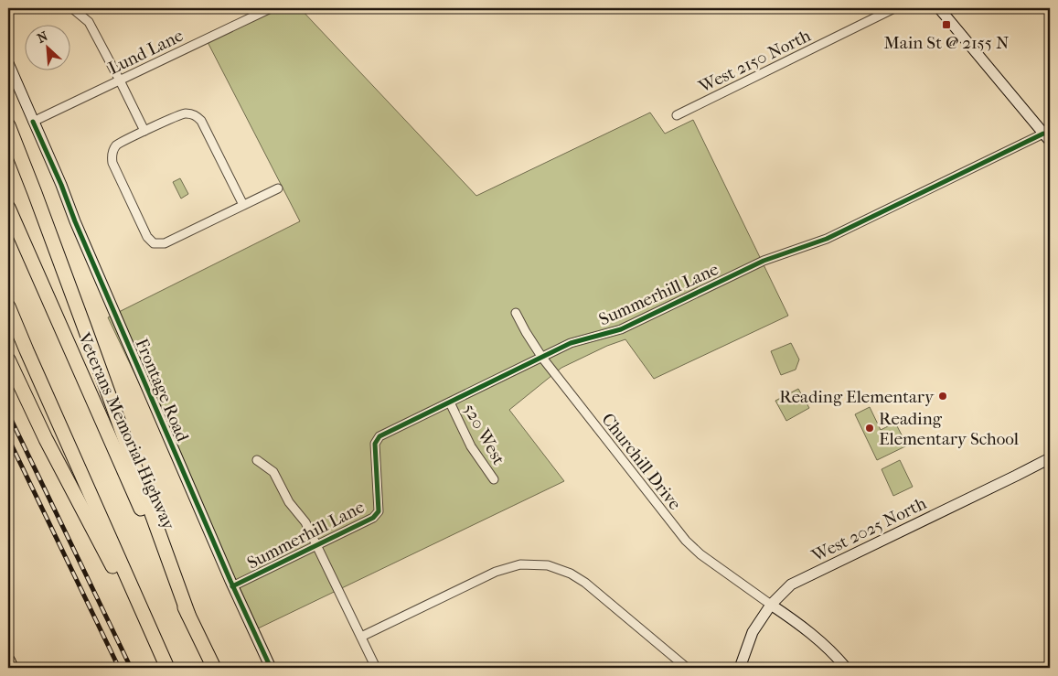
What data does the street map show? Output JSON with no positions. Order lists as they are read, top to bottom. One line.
{"streets":{"highway":["Veterans Memorial Highway"],"street":["Lund Lane","West 2150 North","Summerhill Lane","Frontage Road","520 West","Churchill Drive","West 2025 North"]},"crossings":[["Lund Lane","Frontage Road"],["Summerhill Lane","Frontage Road"],["Summerhill Lane","520 West"],["Summerhill Lane","Churchill Drive"],["Churchill Drive","West 2025 North"]],"places":{"transit":["Main St @ 2155 N"],"other":["Reading Elementary","Reading Elementary School"]},"north":"top left"}
